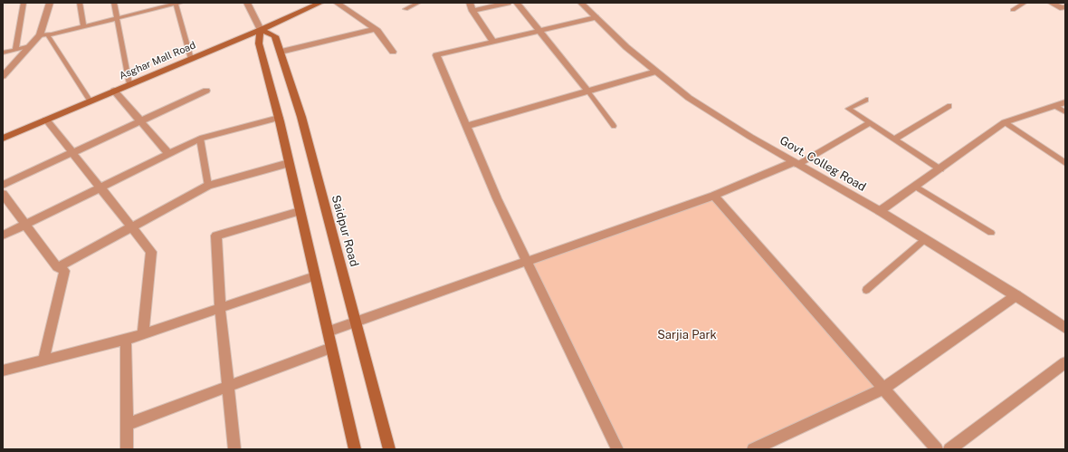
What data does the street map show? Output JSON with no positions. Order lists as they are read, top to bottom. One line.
{"streets":{"main road":["Asghar Mall Road","Saidpur Road"],"street":["Govt. Colleg Road"]},"crossings":[["Asghar Mall Road","Saidpur Road"]],"parks":["Sarjia Park"]}
